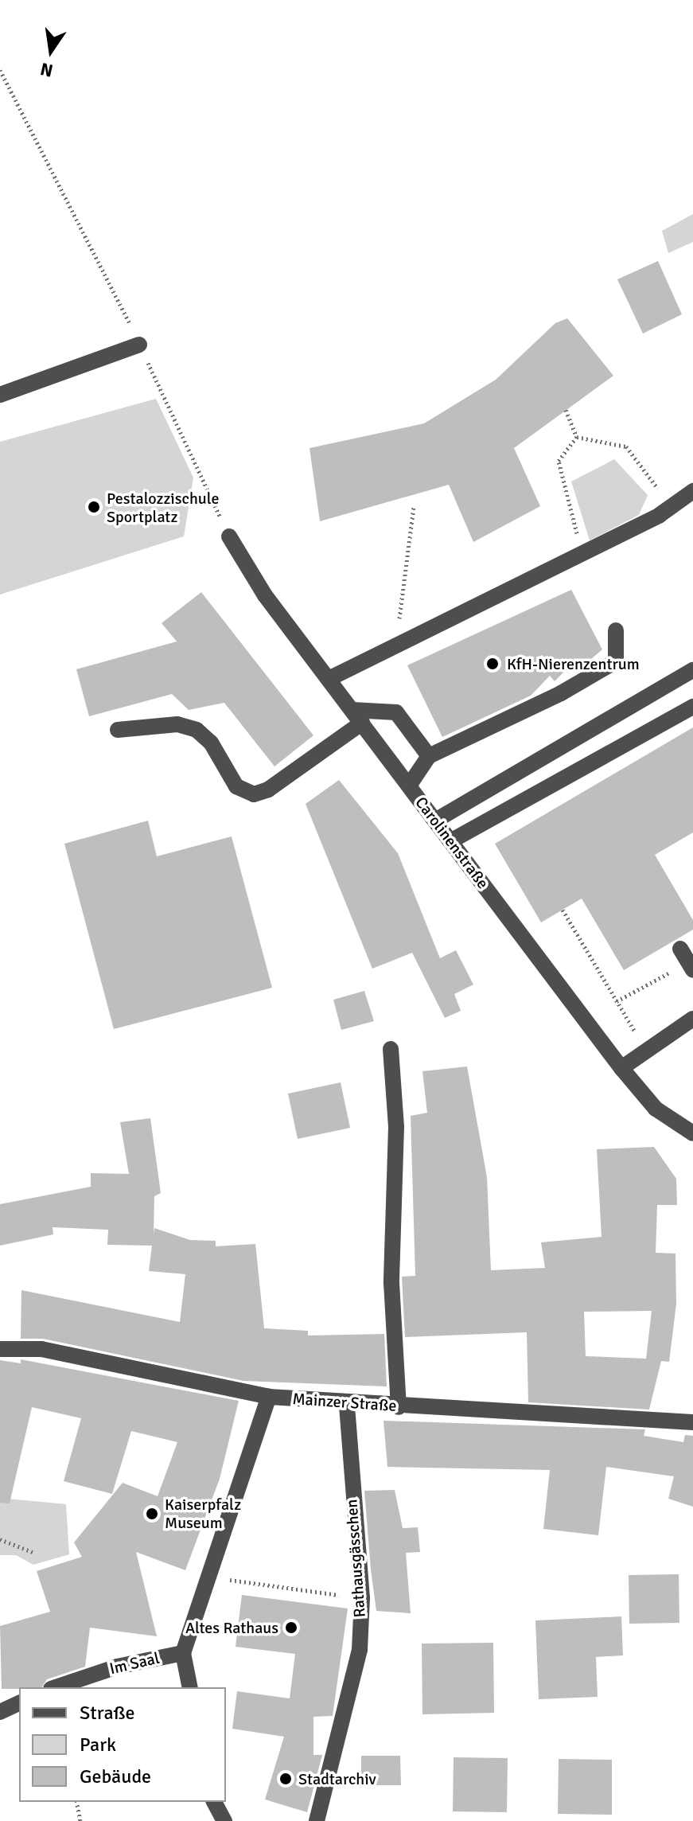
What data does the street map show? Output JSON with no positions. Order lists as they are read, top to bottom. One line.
{"streets":{"street":["Carolinenstraße","Mainzer Straße","Rathausgässchen","Im Saal"]},"crossings":[["Mainzer Straße","Rathausgässchen"]],"places":["Pestalozzischule Sportplatz","KfH-Nierenzentrum","Kaiserpfalz Museum","Altes Rathaus","Stadtarchiv"],"legend":["Straße","Park","Gebäude"],"north":"bottom"}
